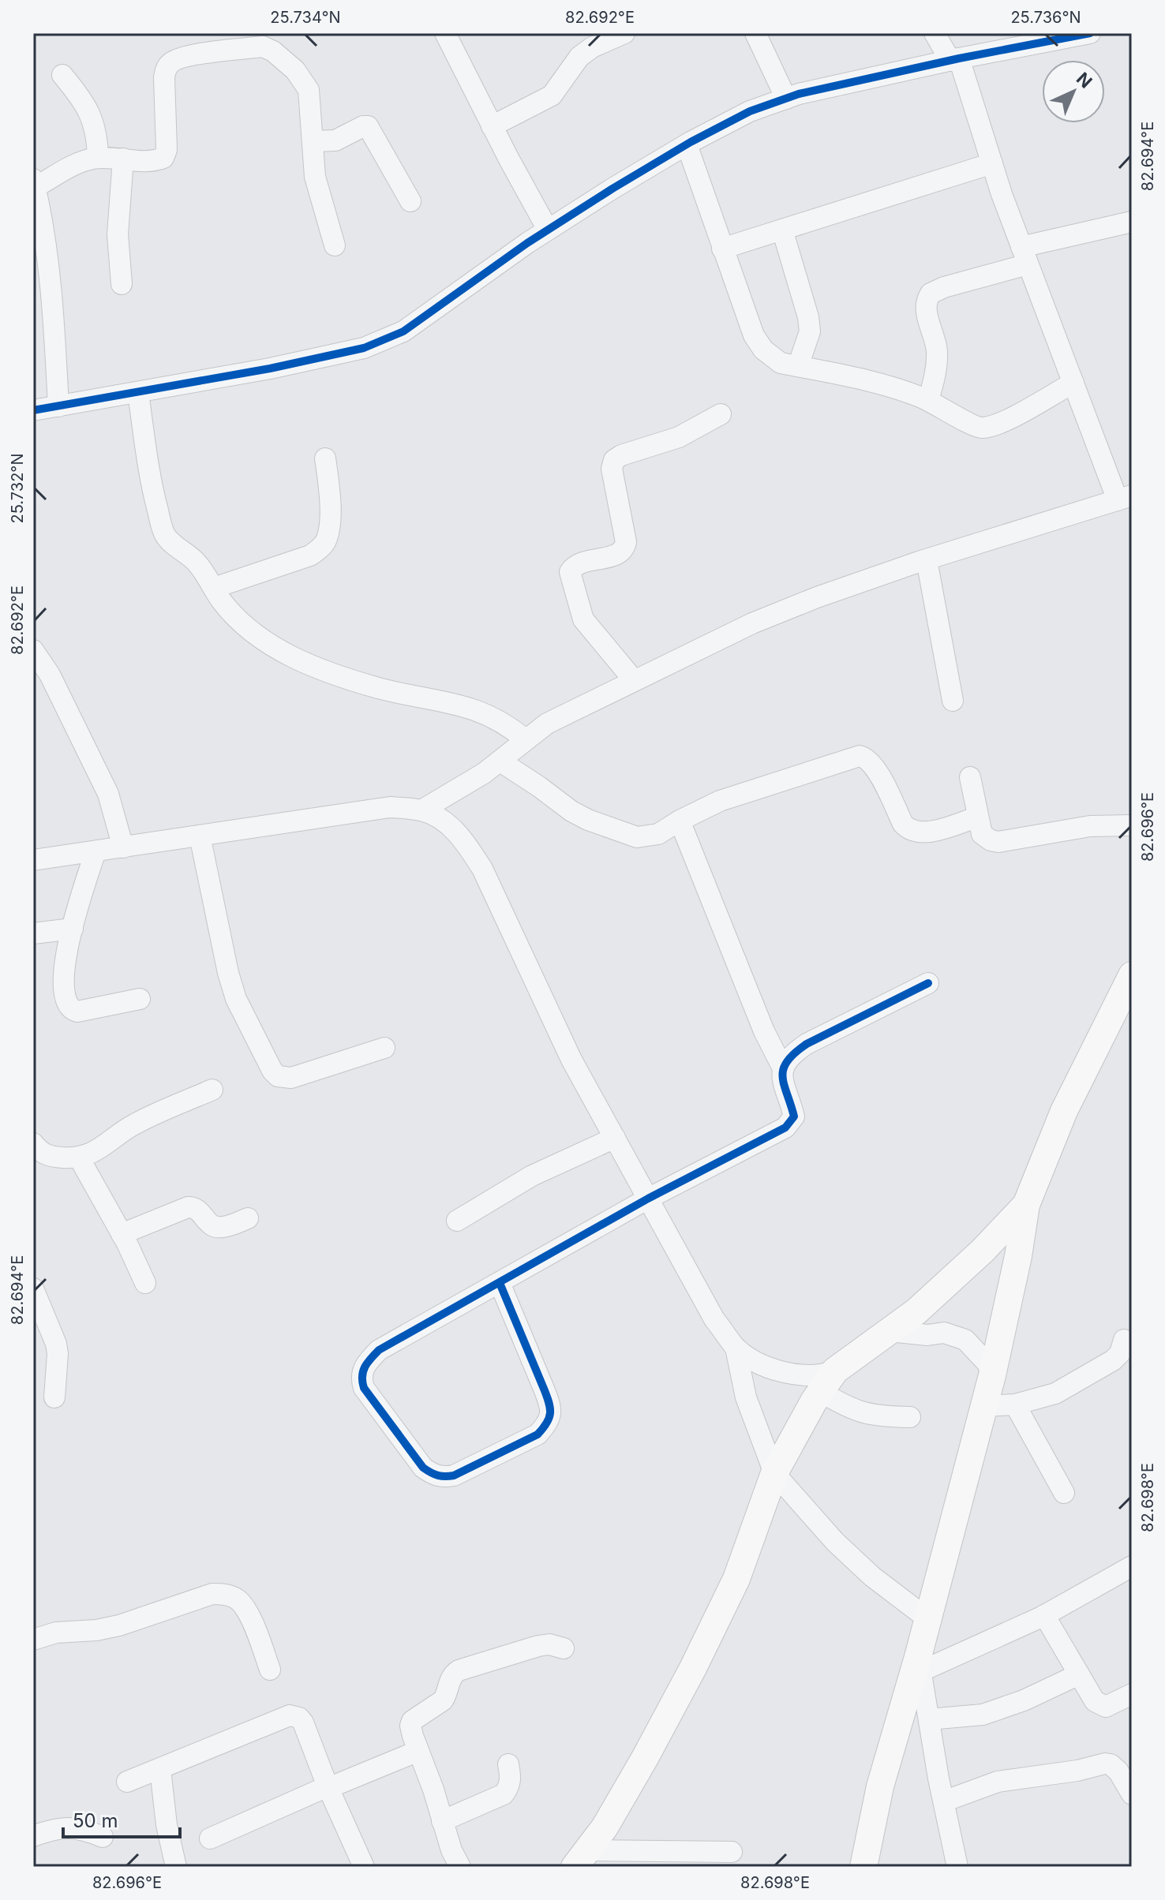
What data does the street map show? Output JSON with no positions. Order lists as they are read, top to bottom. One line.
{"scale_bar":"50 m","north":"top right","coordinates":["25.734°N","82.692°E","25.736°N","82.694°E","25.732°N","82.696°E","82.698°E"]}
